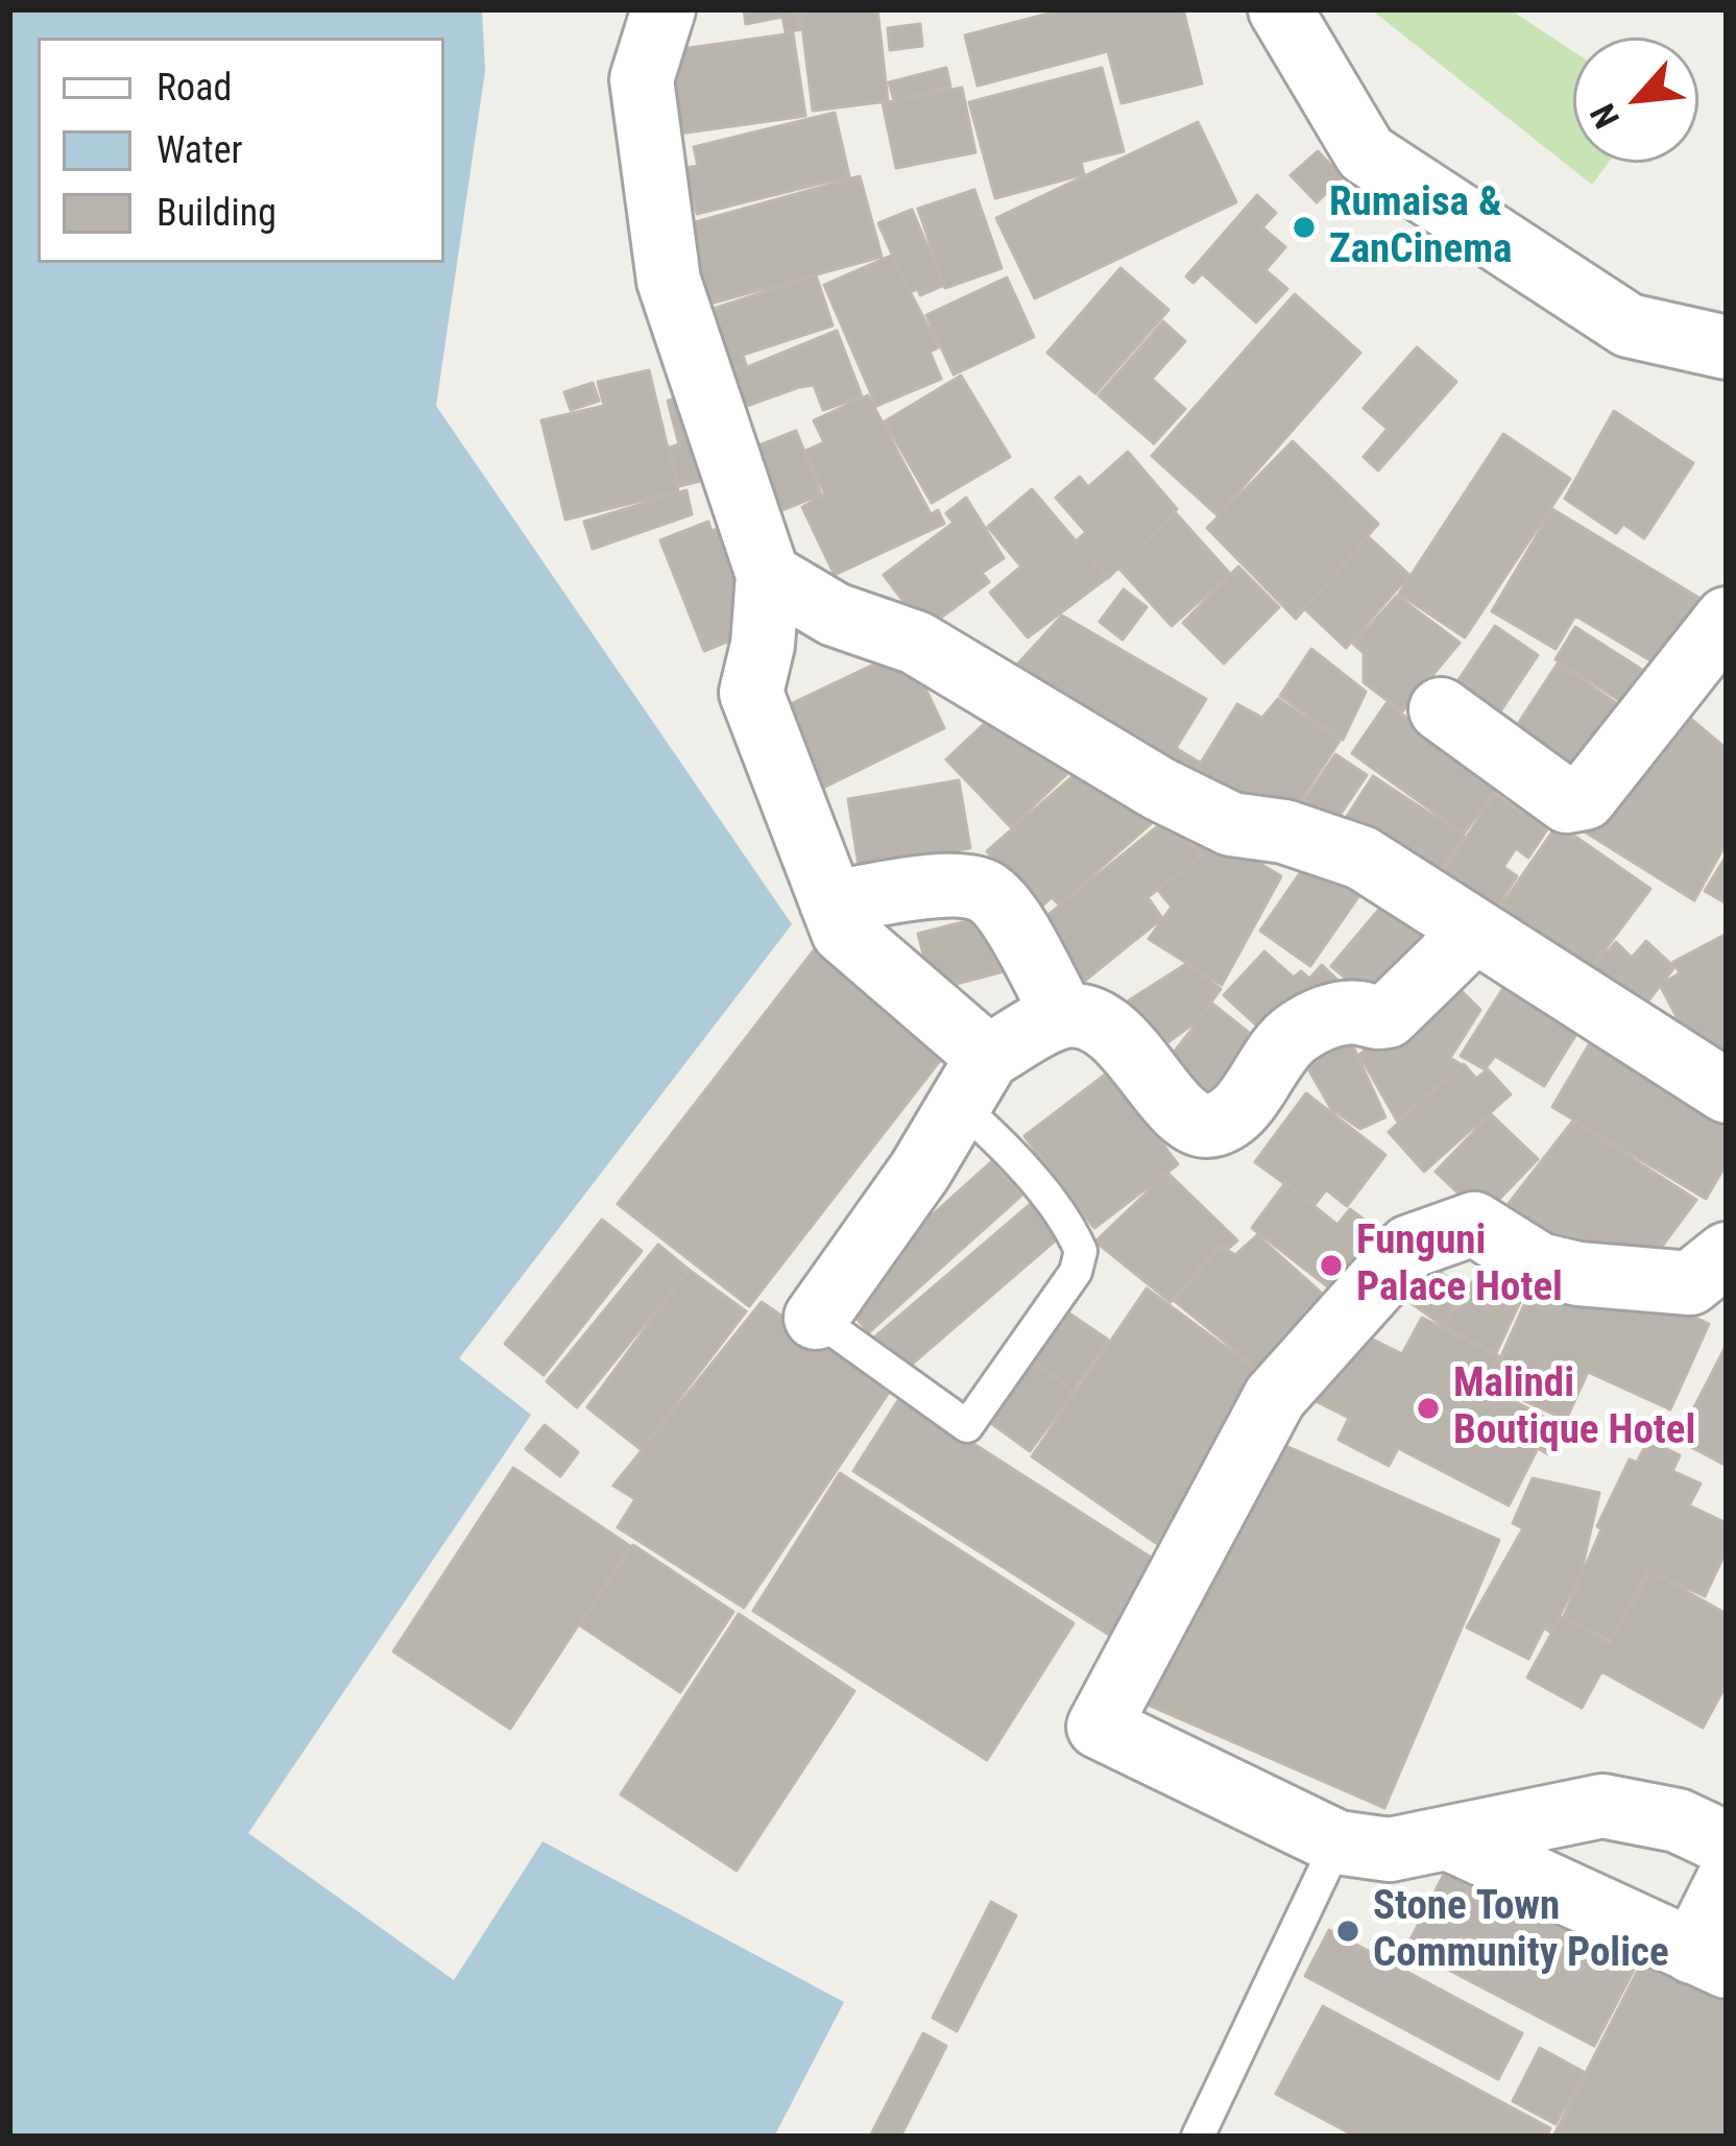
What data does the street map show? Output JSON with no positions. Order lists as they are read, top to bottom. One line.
{"places":["Rumaisa & ZanCinema","Funguni Palace Hotel","Malindi Boutique Hotel","Stone Town Community Police"],"legend":["Road","Water","Building"],"north":"bottom left"}
